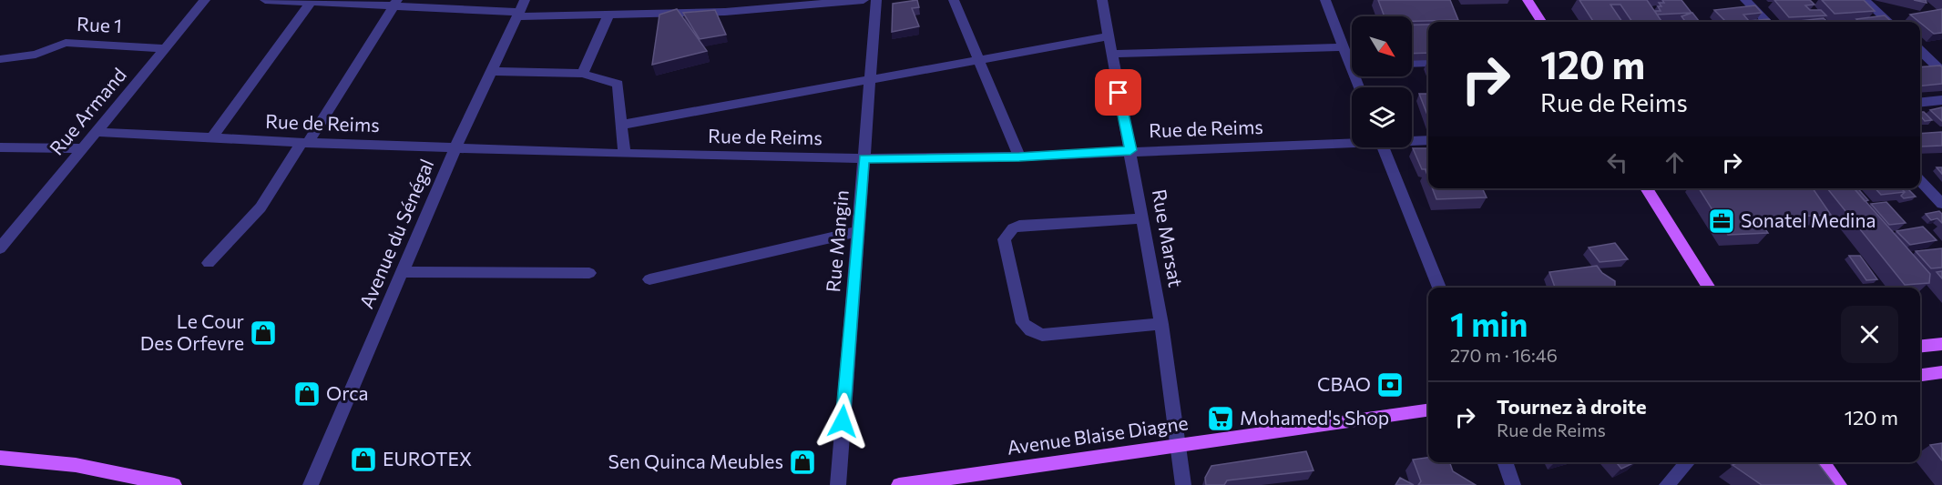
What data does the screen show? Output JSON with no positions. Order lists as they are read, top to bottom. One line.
{"streets":{"main road":["Avenue Blaise Diagne"],"street":["Rue 1","Rue Armand","Rue de Reims","Avenue du Sénégal","Rue Marsat","Rue Mangin"]},"crossings":[["Rue 1","Rue Armand"],["Rue Armand","Rue de Reims"],["Rue de Reims","Avenue du Sénégal"],["Rue de Reims","Rue Marsat"],["Rue de Reims","Rue Mangin"],["Rue Marsat","Avenue Blaise Diagne"]],"places":{"office":["Sonatel Medina"],"shop":["Le Cour Des Orfevre","Orca","EUROTEX","Sen Quinca Meubles"],"bank":["CBAO"],"supermarket":["Mohamed's Shop"]},"north":"bottom right","page":{"turn":["120 m","Rue de Reims"],"heading":["1 min","270 m · 16:46"],"list":[{"name":"Tournez à droite","note":"Rue de Reims","value":"120 m"}]}}
